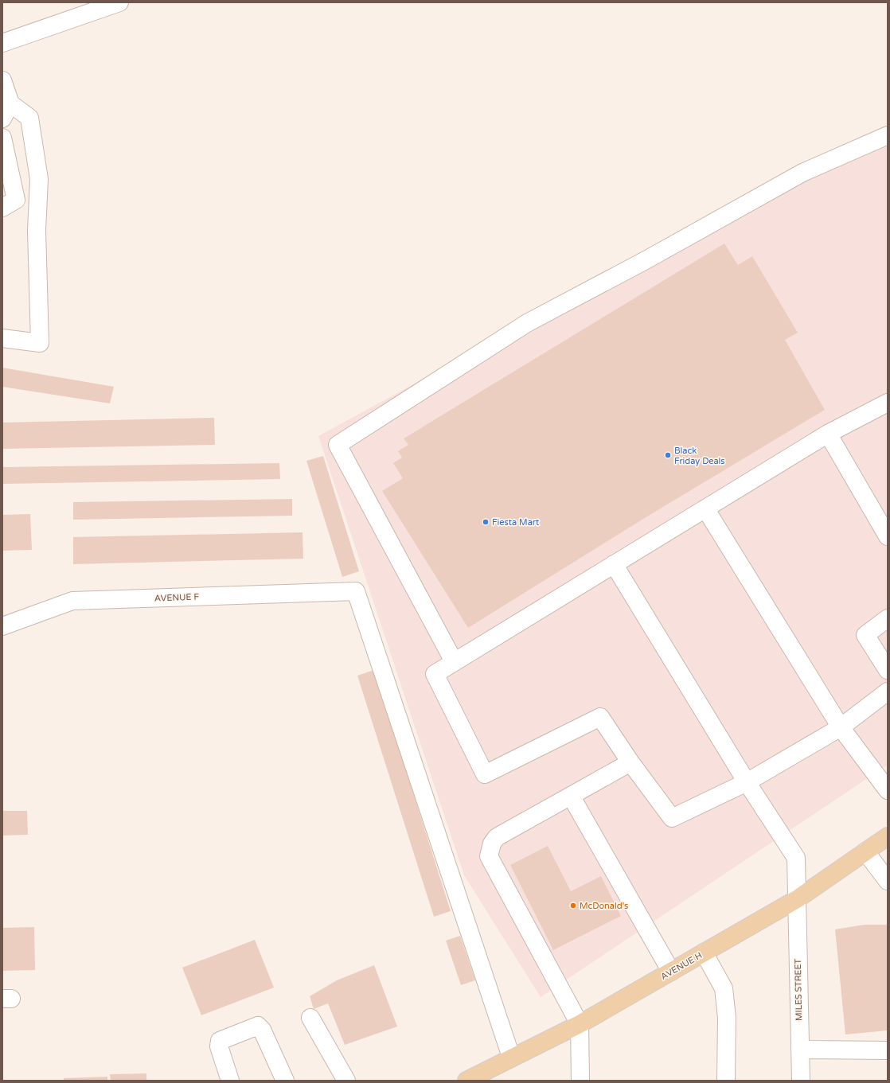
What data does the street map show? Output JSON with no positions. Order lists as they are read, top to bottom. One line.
{"streets":{"main road":["AVENUE H"],"street":["AVENUE F","MILES STREET"]},"crossings":[["AVENUE F","AVENUE H"],["AVENUE H","MILES STREET"]],"places":["Black Friday Deals","Fiesta Mart","McDonald's"]}
